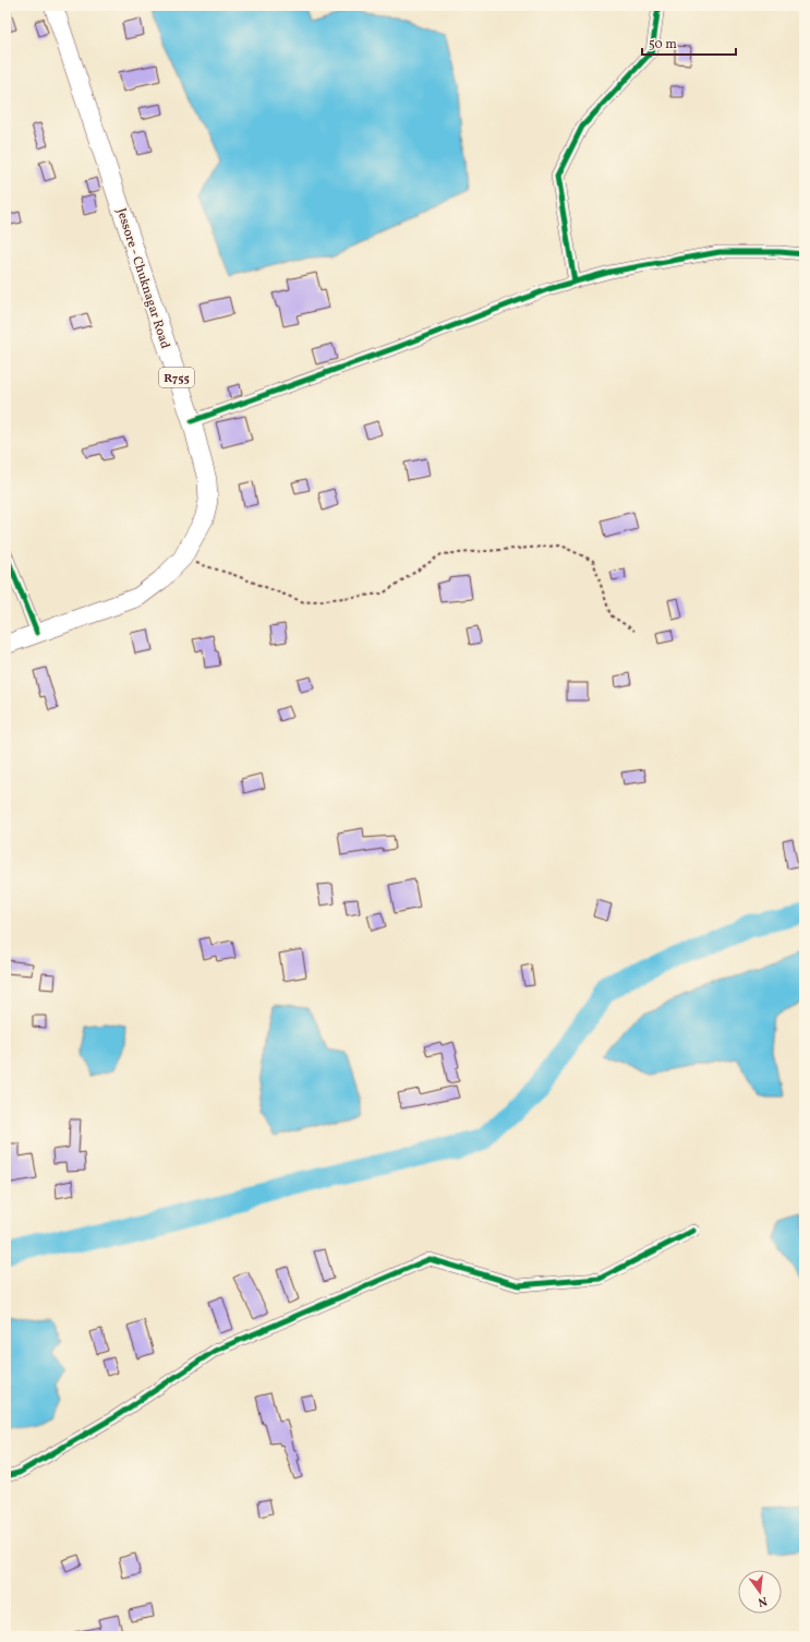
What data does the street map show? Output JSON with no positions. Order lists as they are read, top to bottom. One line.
{"streets":{"main road":["Jessore - Chuknagar Road","R755"]},"scale_bar":"50 m","north":"bottom"}
